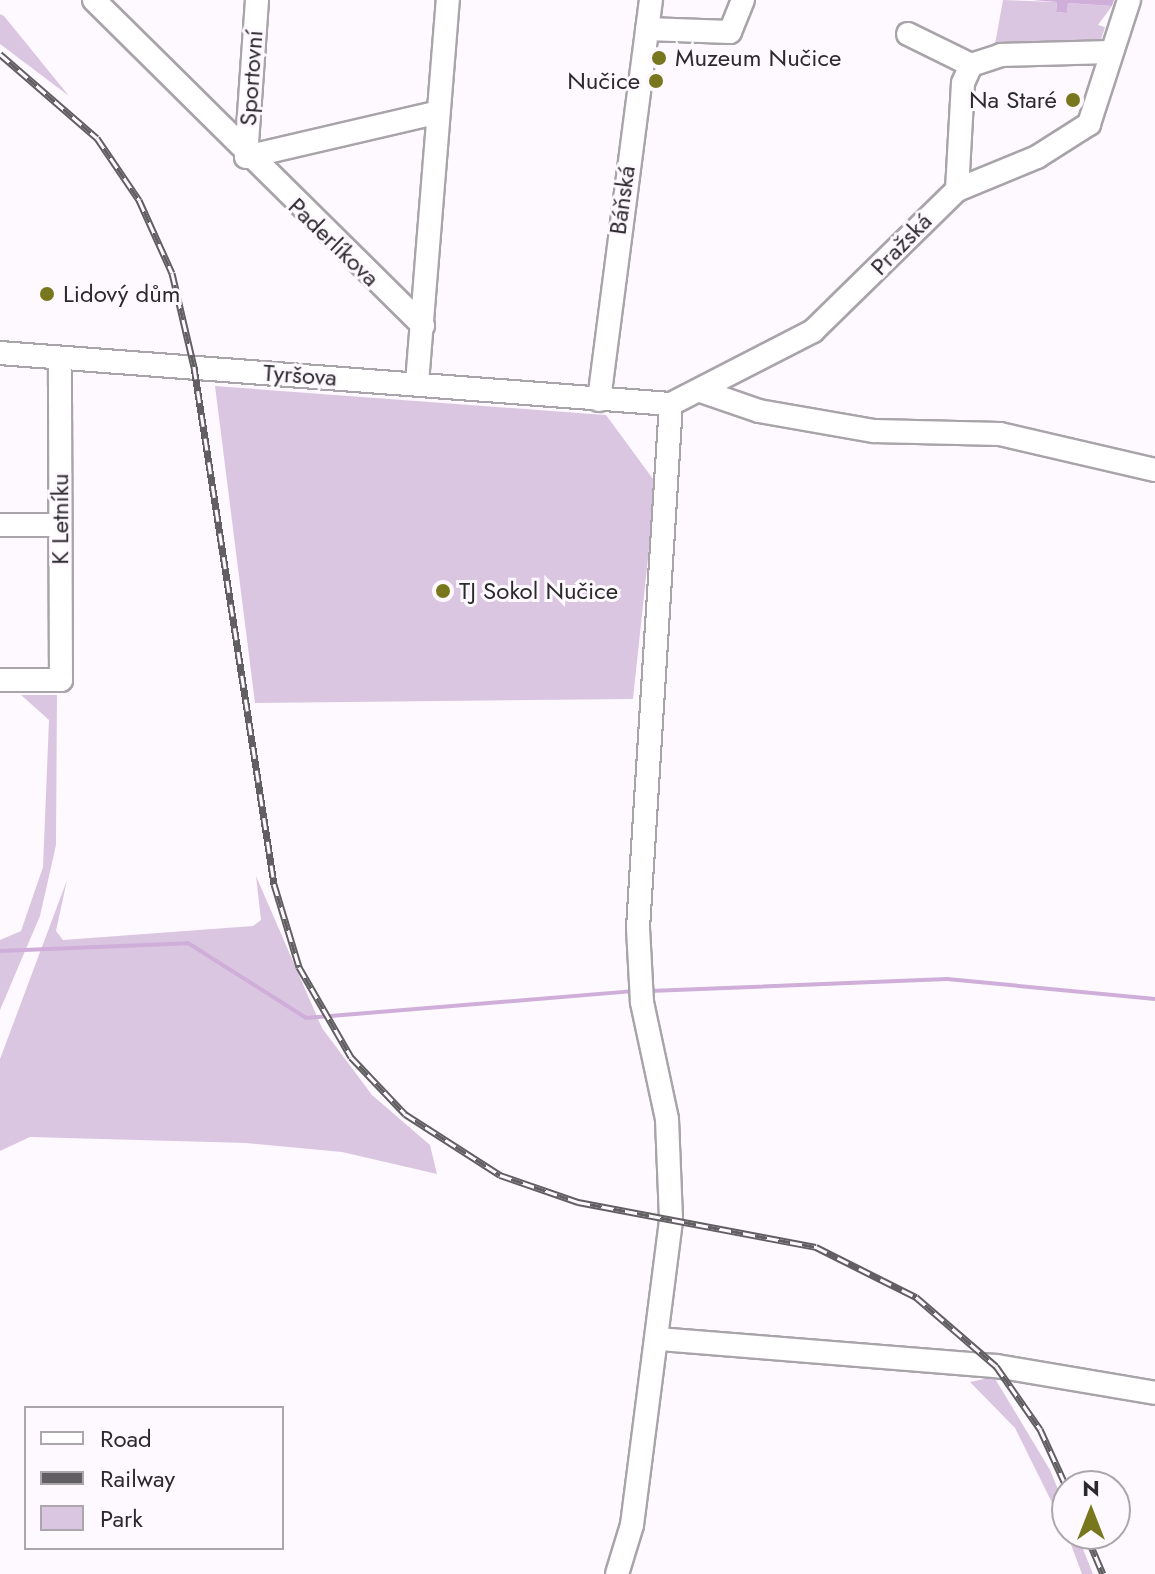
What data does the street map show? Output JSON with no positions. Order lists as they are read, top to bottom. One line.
{"streets":{"street":["Sportovní","Báňská","Paderlíkova","Pražská","Tyršova","K Letníku"]},"crossings":[["Sportovní","Paderlíkova"],["Báňská","Pražská"],["Báňská","Tyršova"],["Pražská","Tyršova"],["Tyršova","K Letníku"]],"places":["Muzeum Nučice","Nučice","Na Staré","Lidový dům","TJ Sokol Nučice"],"legend":["Road","Railway","Park"],"north":"top"}
